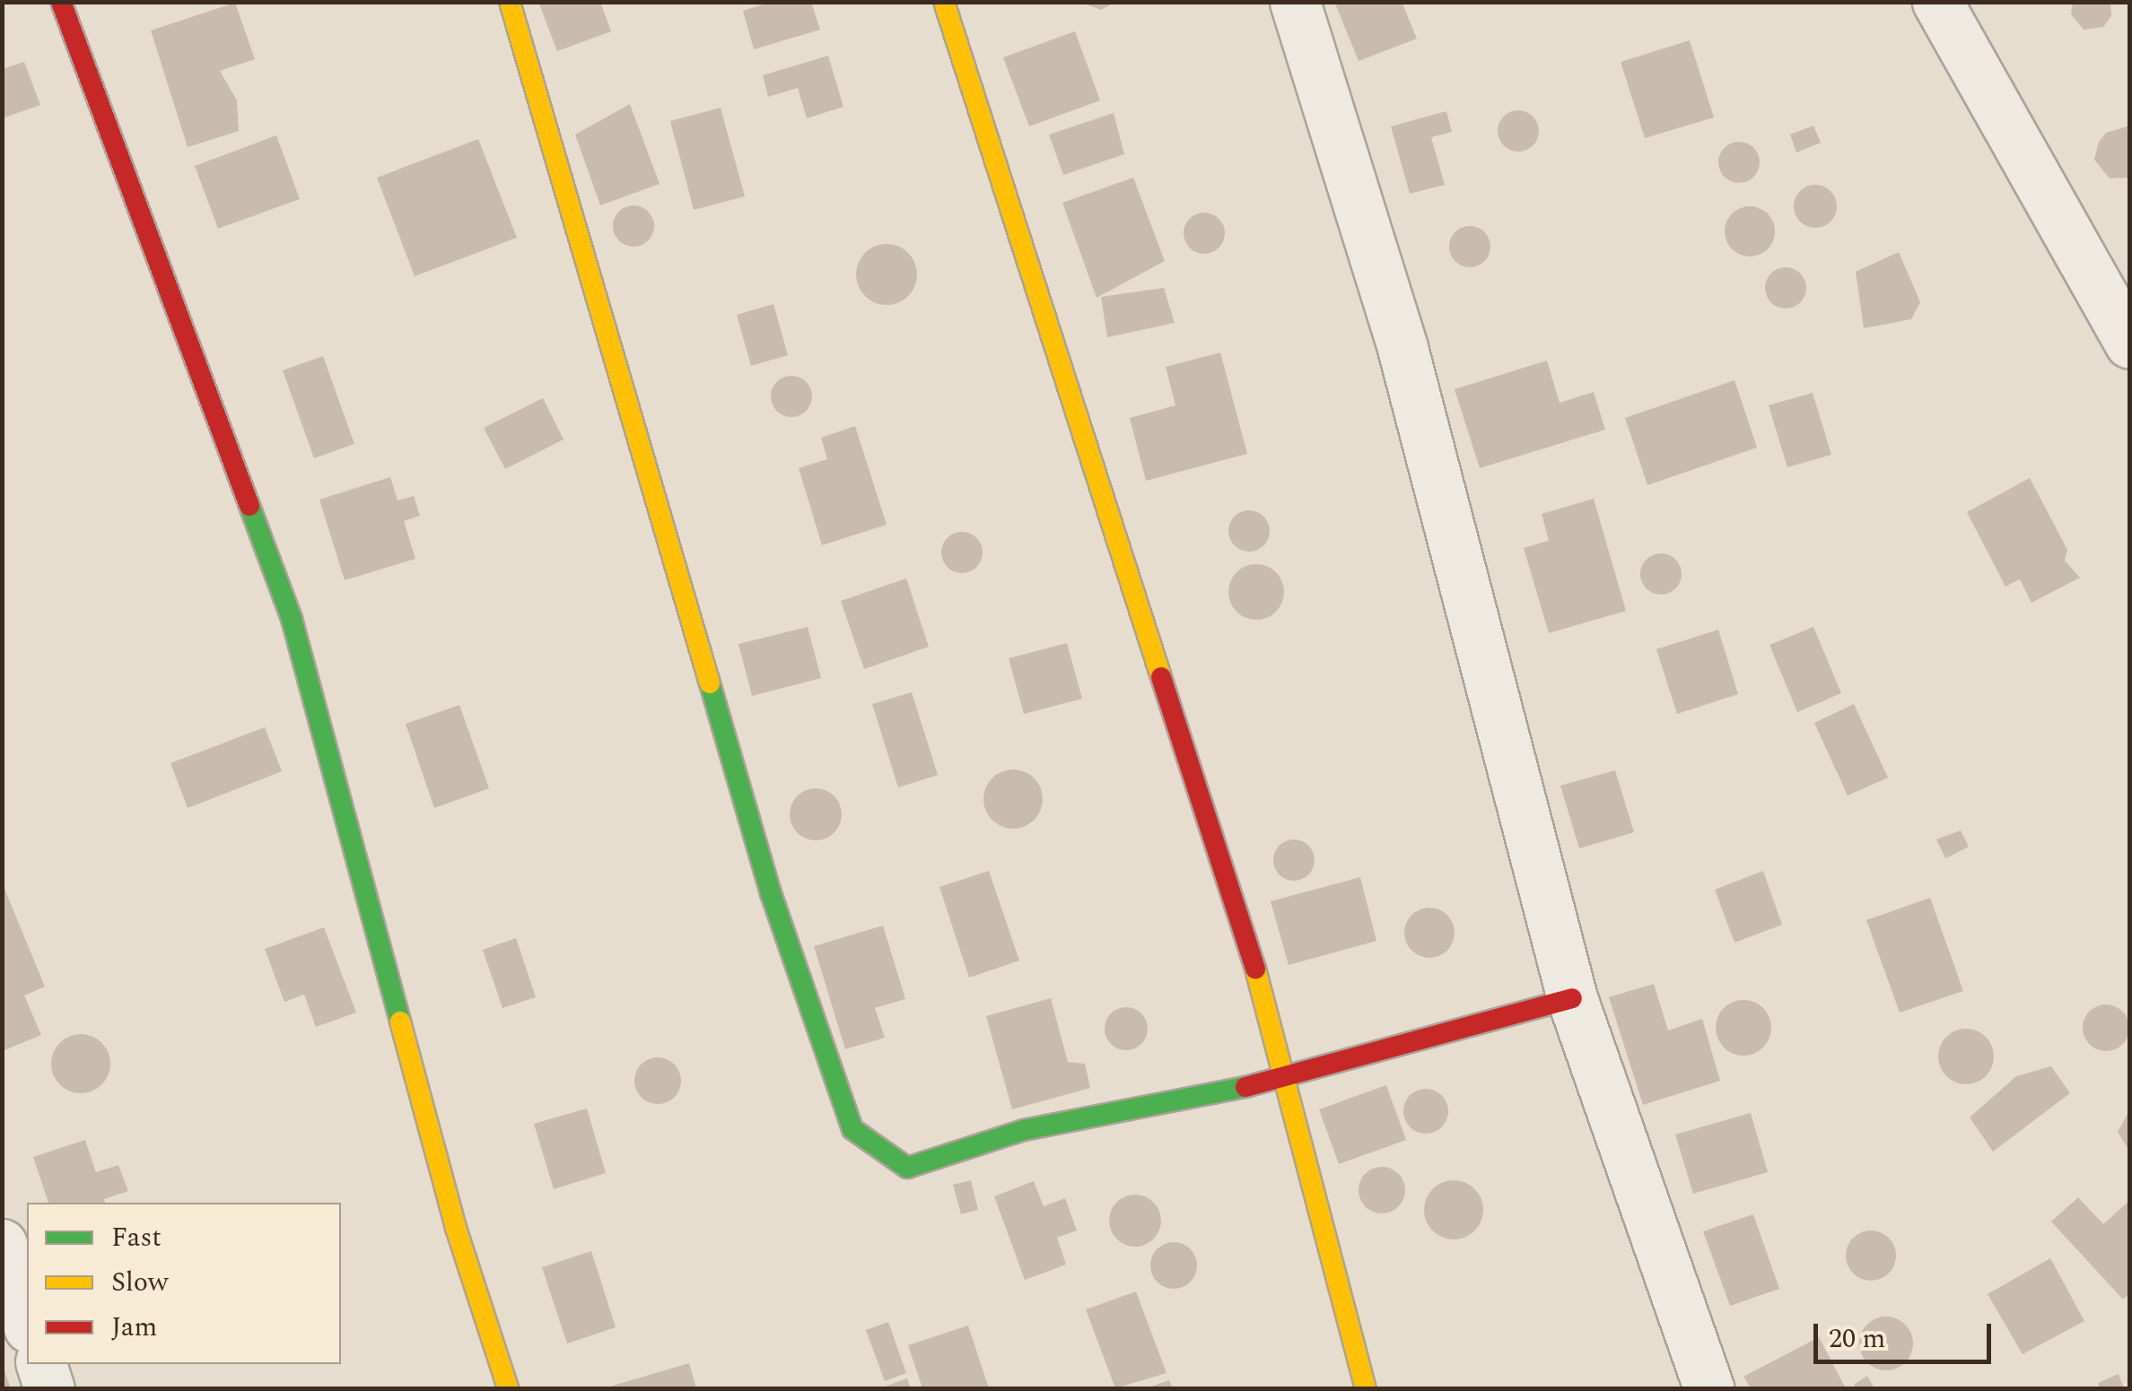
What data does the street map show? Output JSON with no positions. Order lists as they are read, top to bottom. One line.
{"legend":["Fast","Slow","Jam"],"scale_bar":"20 m"}
